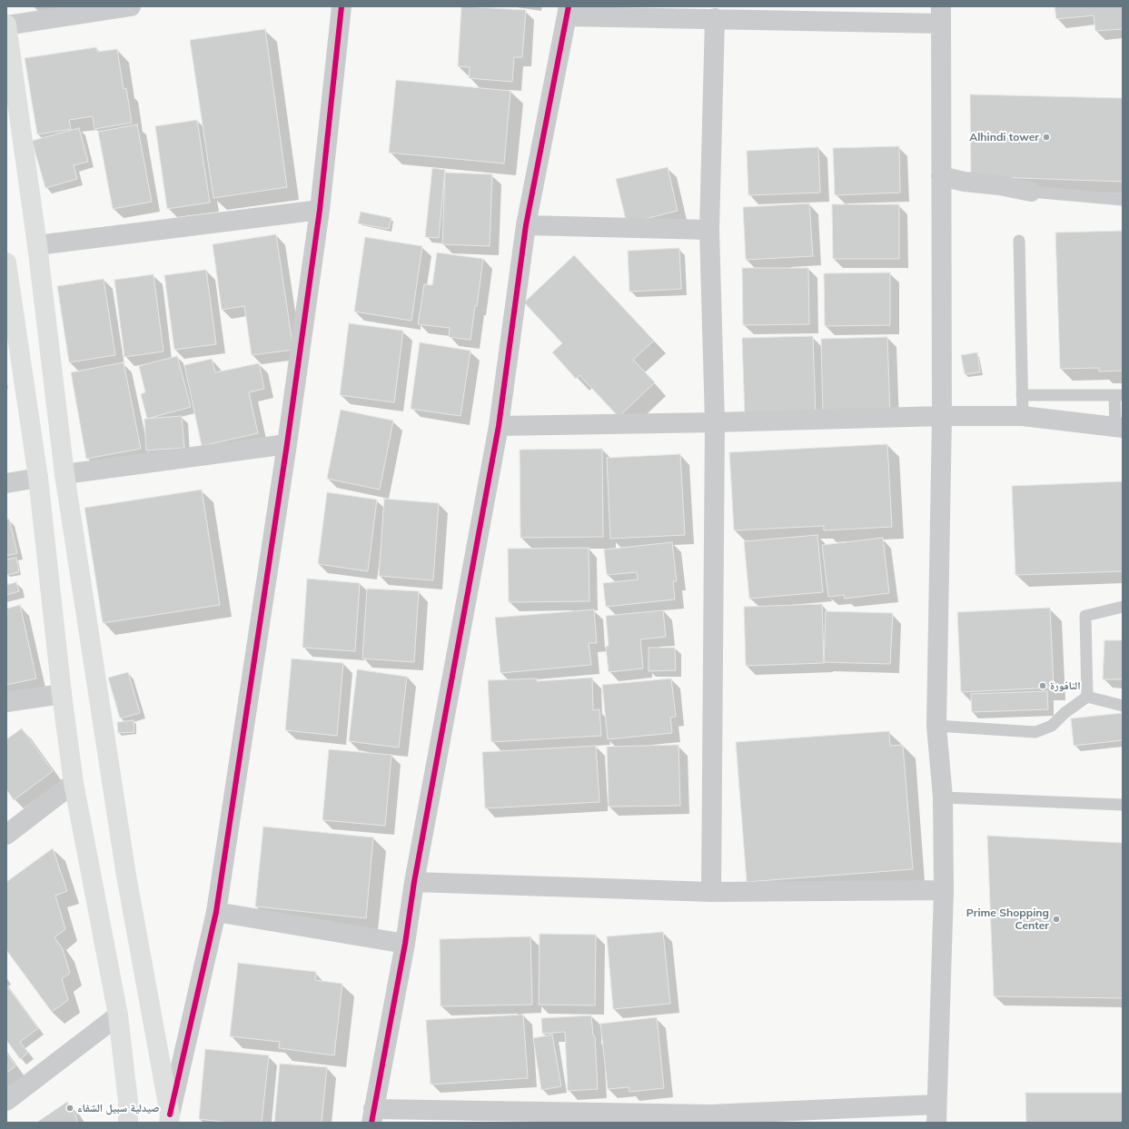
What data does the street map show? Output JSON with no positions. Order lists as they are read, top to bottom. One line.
{"places":["Alhindi tower","النافورة","Prime Shopping Center","صيدلية سبيل الشفاء"]}
